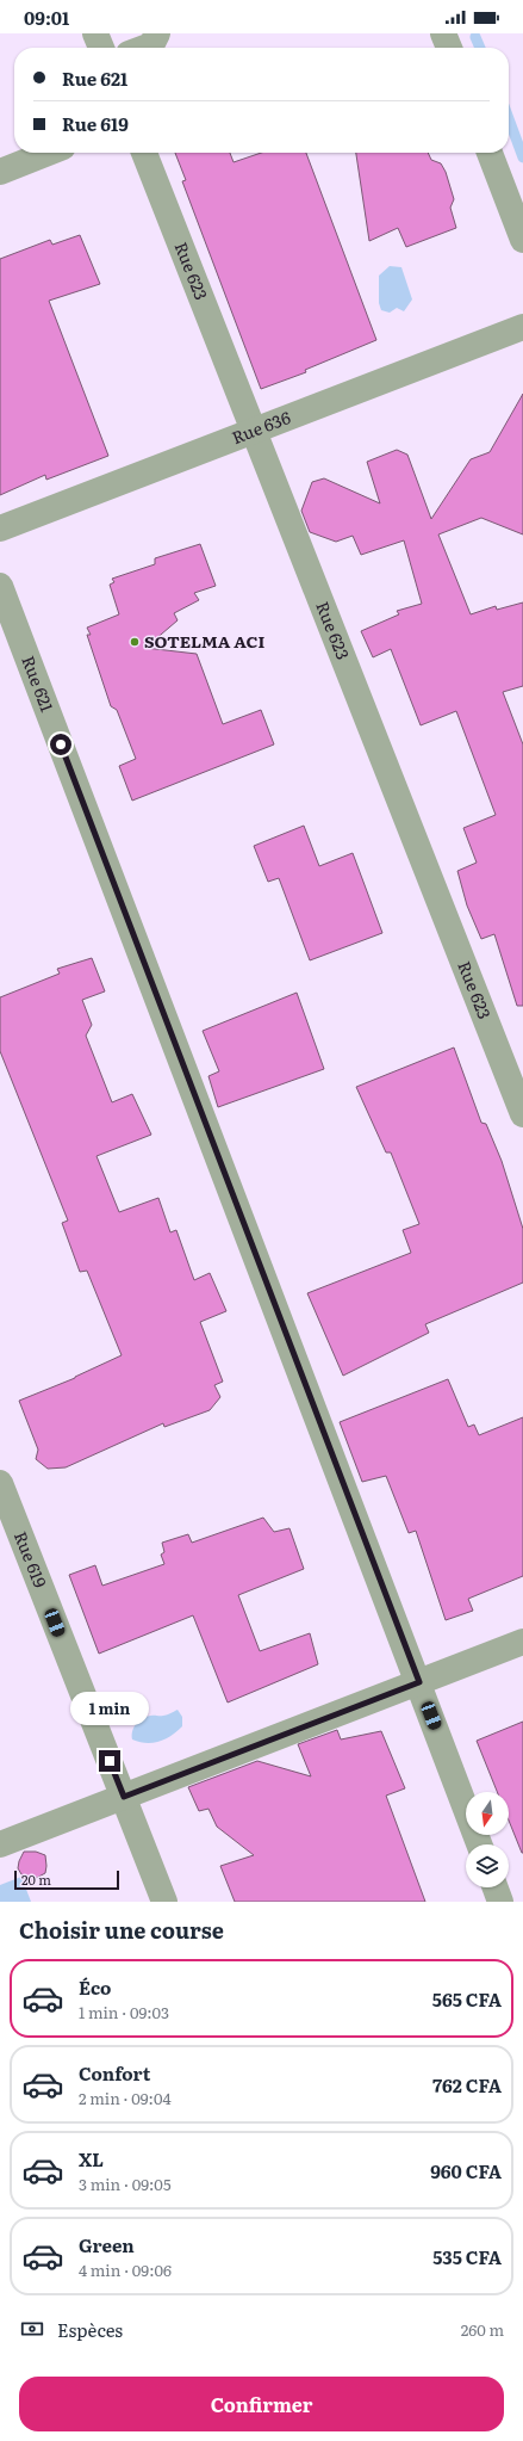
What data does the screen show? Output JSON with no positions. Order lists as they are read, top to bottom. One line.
{"streets":{"street":["Rue 623","Rue 636","Rue 621","Rue 619"]},"crossings":[["Rue 623","Rue 636"]],"places":["SOTELMA ACI"],"scale_bar":"20 m","north":"bottom","page":{"status":"09:01","banner":["Rue 621","Rue 619"],"bubble":"1 min","scale":"20 m","heading":"Choisir une course","list":[{"name":"Éco","note":"1 min · 09:03","value":"565 CFA"},{"name":"Confort","note":"2 min · 09:04","value":"762 CFA"},{"name":"XL","note":"3 min · 09:05","value":"960 CFA"},{"name":"Green","note":"4 min · 09:06","value":"535 CFA"}],"pay":["Espèces","260 m"],"buttons":"Confirmer"}}
